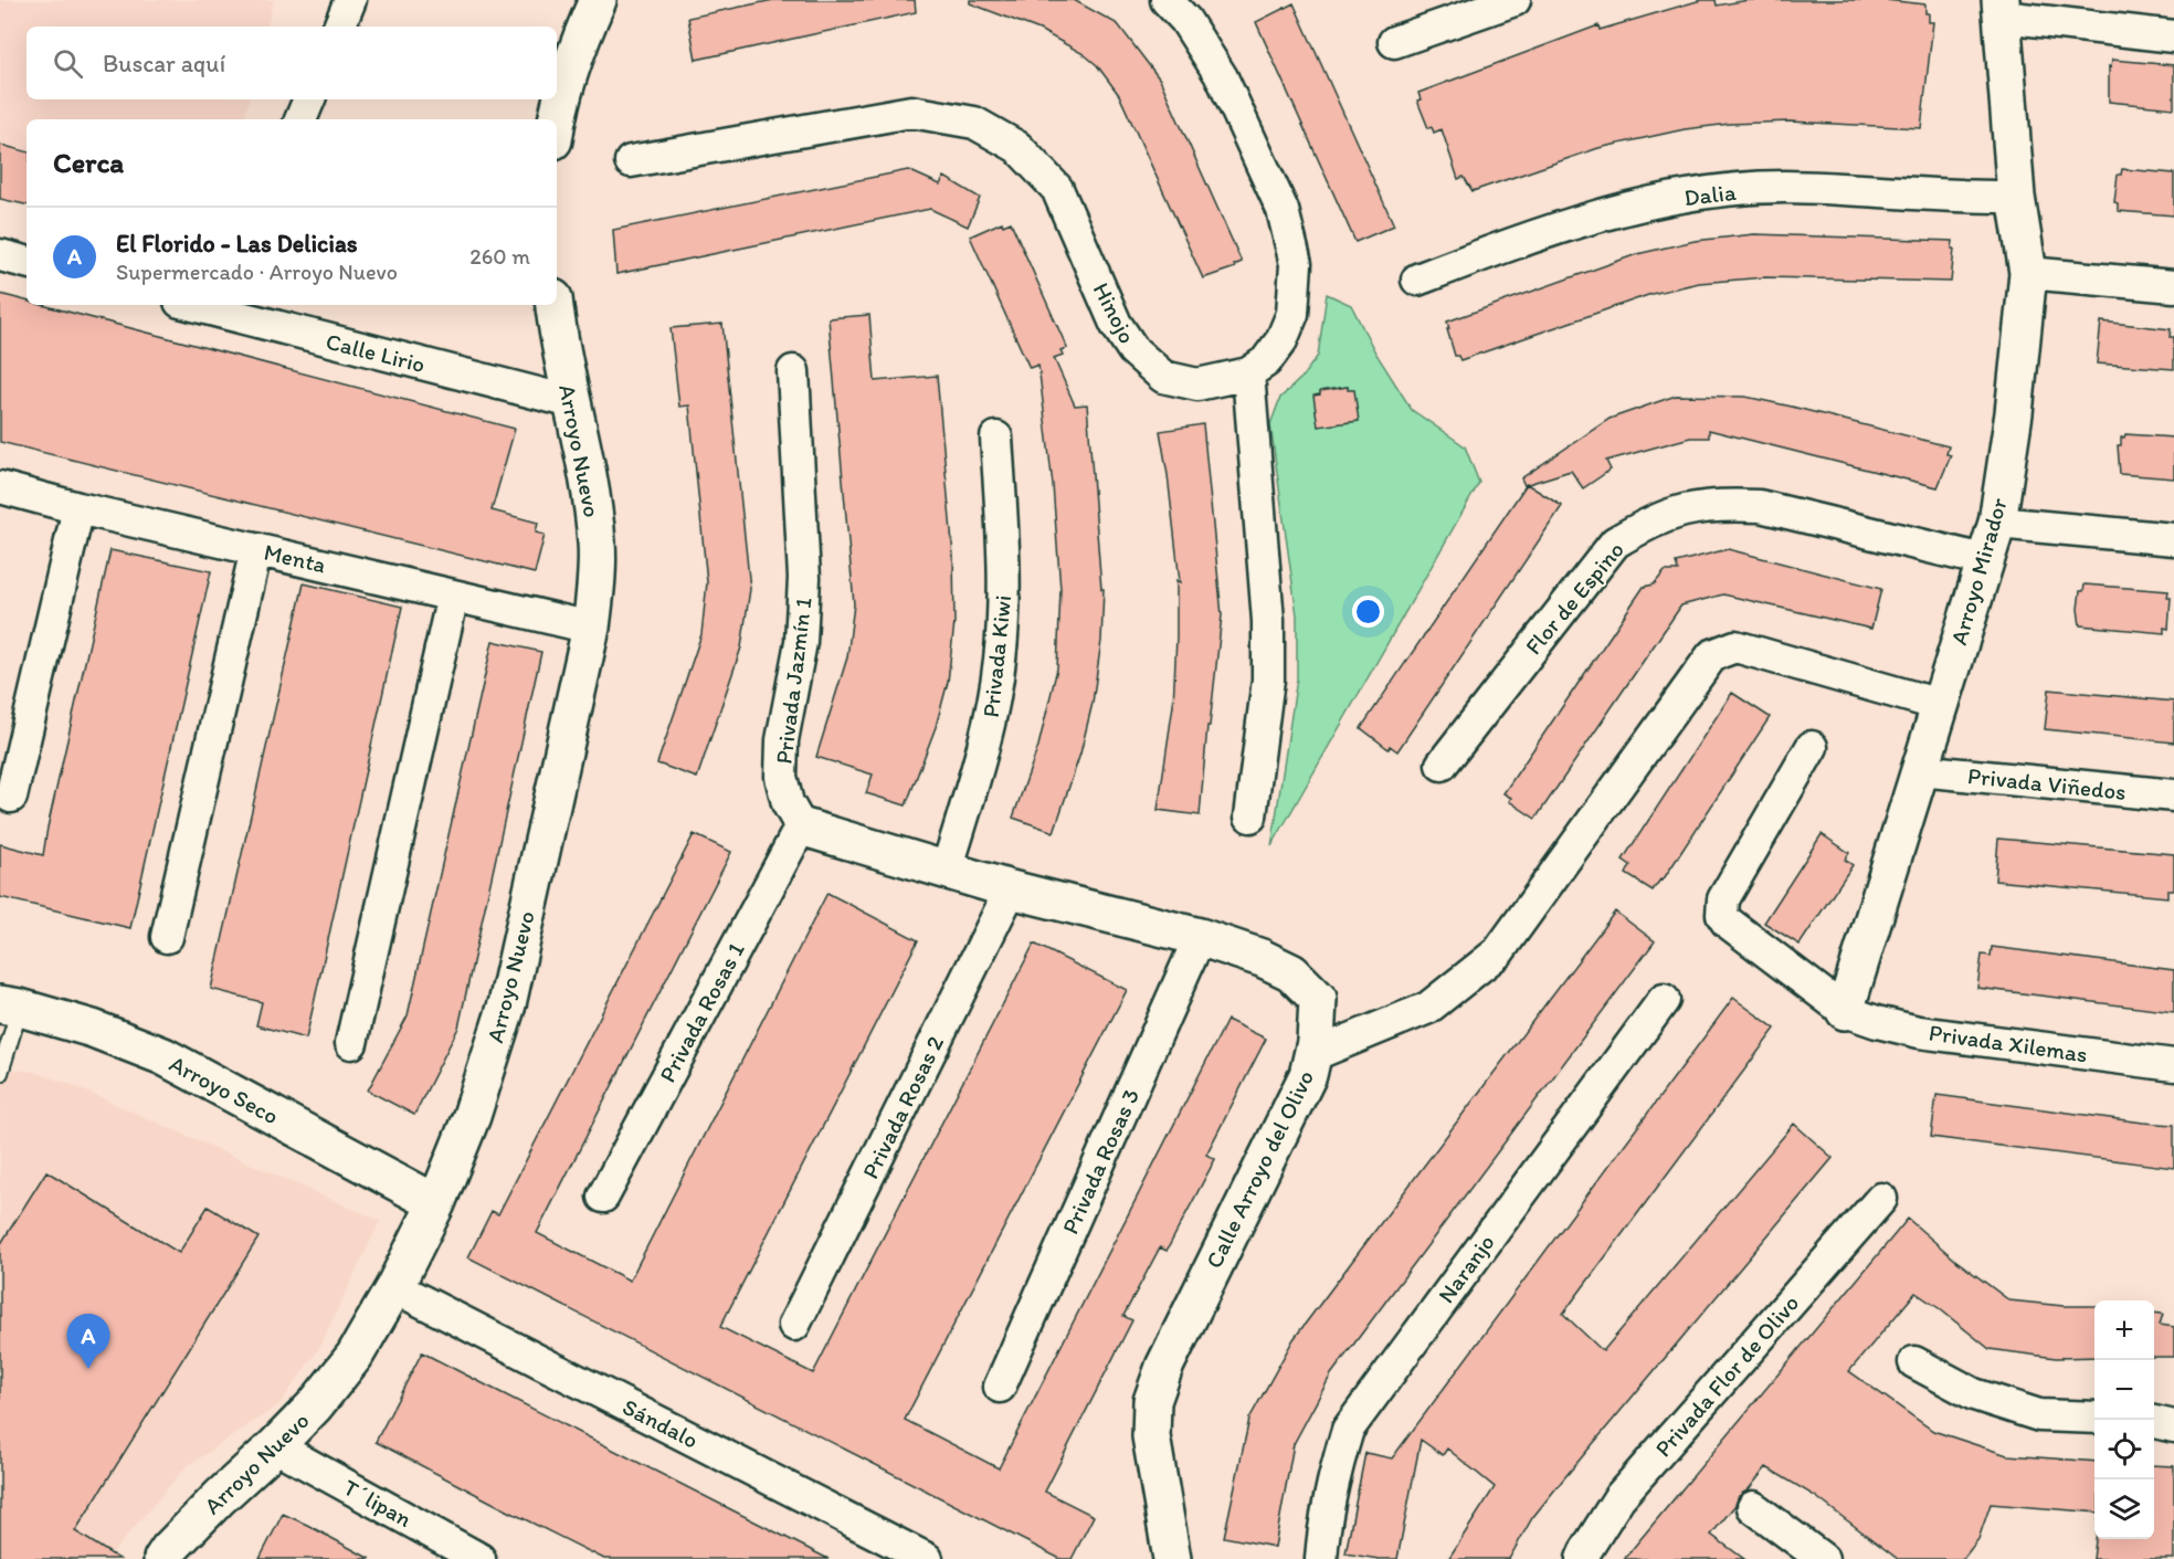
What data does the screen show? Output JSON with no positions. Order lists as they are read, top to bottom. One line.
{"streets":{"street":["Dalia","Hinojo","Calle Lirio","Arroyo Nuevo","Menta","Arroyo Mirador","Flor de Espino","Privada Kiwi","Privada Jazmín 1","Privada Viñedos","Privada Rosas 1","Privada Xilemas","Arroyo Seco","Privada Rosas 2","Privada Rosas 3","Calle Arroyo del Olivo","Naranjo","Privada Flor de Olivo","Sándalo","T´lipan"]},"crossings":[["Dalia","Arroyo Mirador"],["Calle Lirio","Arroyo Nuevo"],["Arroyo Nuevo","Menta"],["Arroyo Nuevo","Arroyo Seco"],["Arroyo Nuevo","Sándalo"],["Arroyo Nuevo","T´lipan"],["Arroyo Mirador","Flor de Espino"],["Arroyo Mirador","Privada Viñedos"],["Arroyo Mirador","Privada Xilemas"],["Privada Kiwi","Calle Arroyo del Olivo"],["Privada Jazmín 1","Privada Rosas 1"],["Privada Jazmín 1","Calle Arroyo del Olivo"],["Privada Rosas 1","Calle Arroyo del Olivo"],["Privada Rosas 2","Calle Arroyo del Olivo"],["Privada Rosas 3","Calle Arroyo del Olivo"]],"page":{"search":"Buscar aquí","heading":"Cerca","list":[{"mark":"A","name":"El Florido - Las Delicias","note":"Supermercado · Arroyo Nuevo","value":"260 m"}],"map_buttons":["+","−"],"pins":"A"}}
